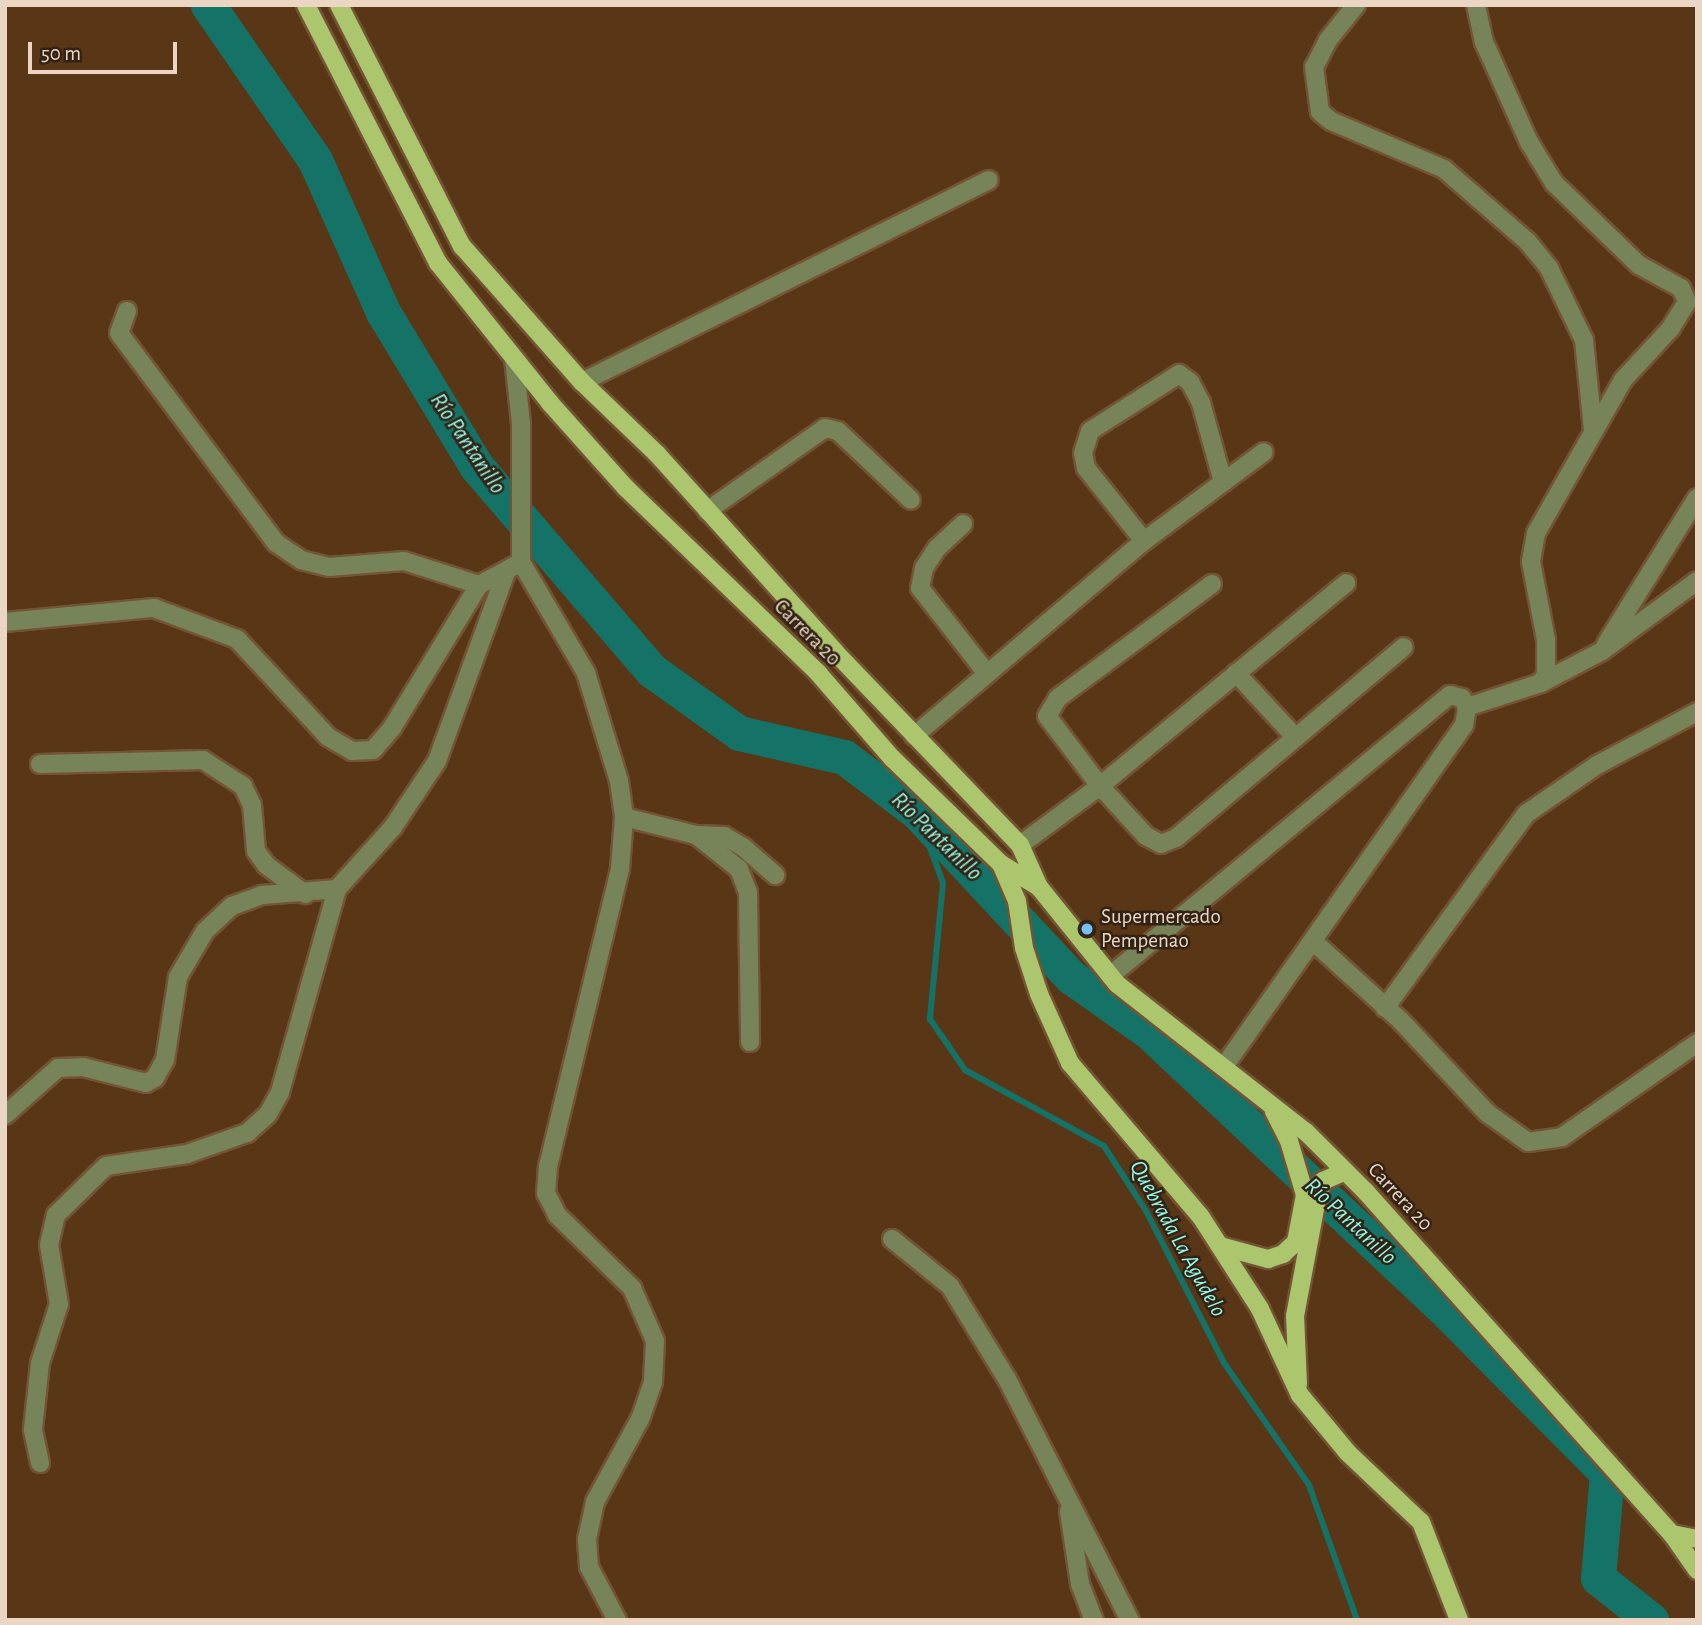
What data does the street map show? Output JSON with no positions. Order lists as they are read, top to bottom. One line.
{"streets":{"main road":["Carrera 20"]},"water":["Río Pantanillo","Quebrada La Agudelo"],"places":["Supermercado Pempenao"],"scale_bar":"50 m"}
